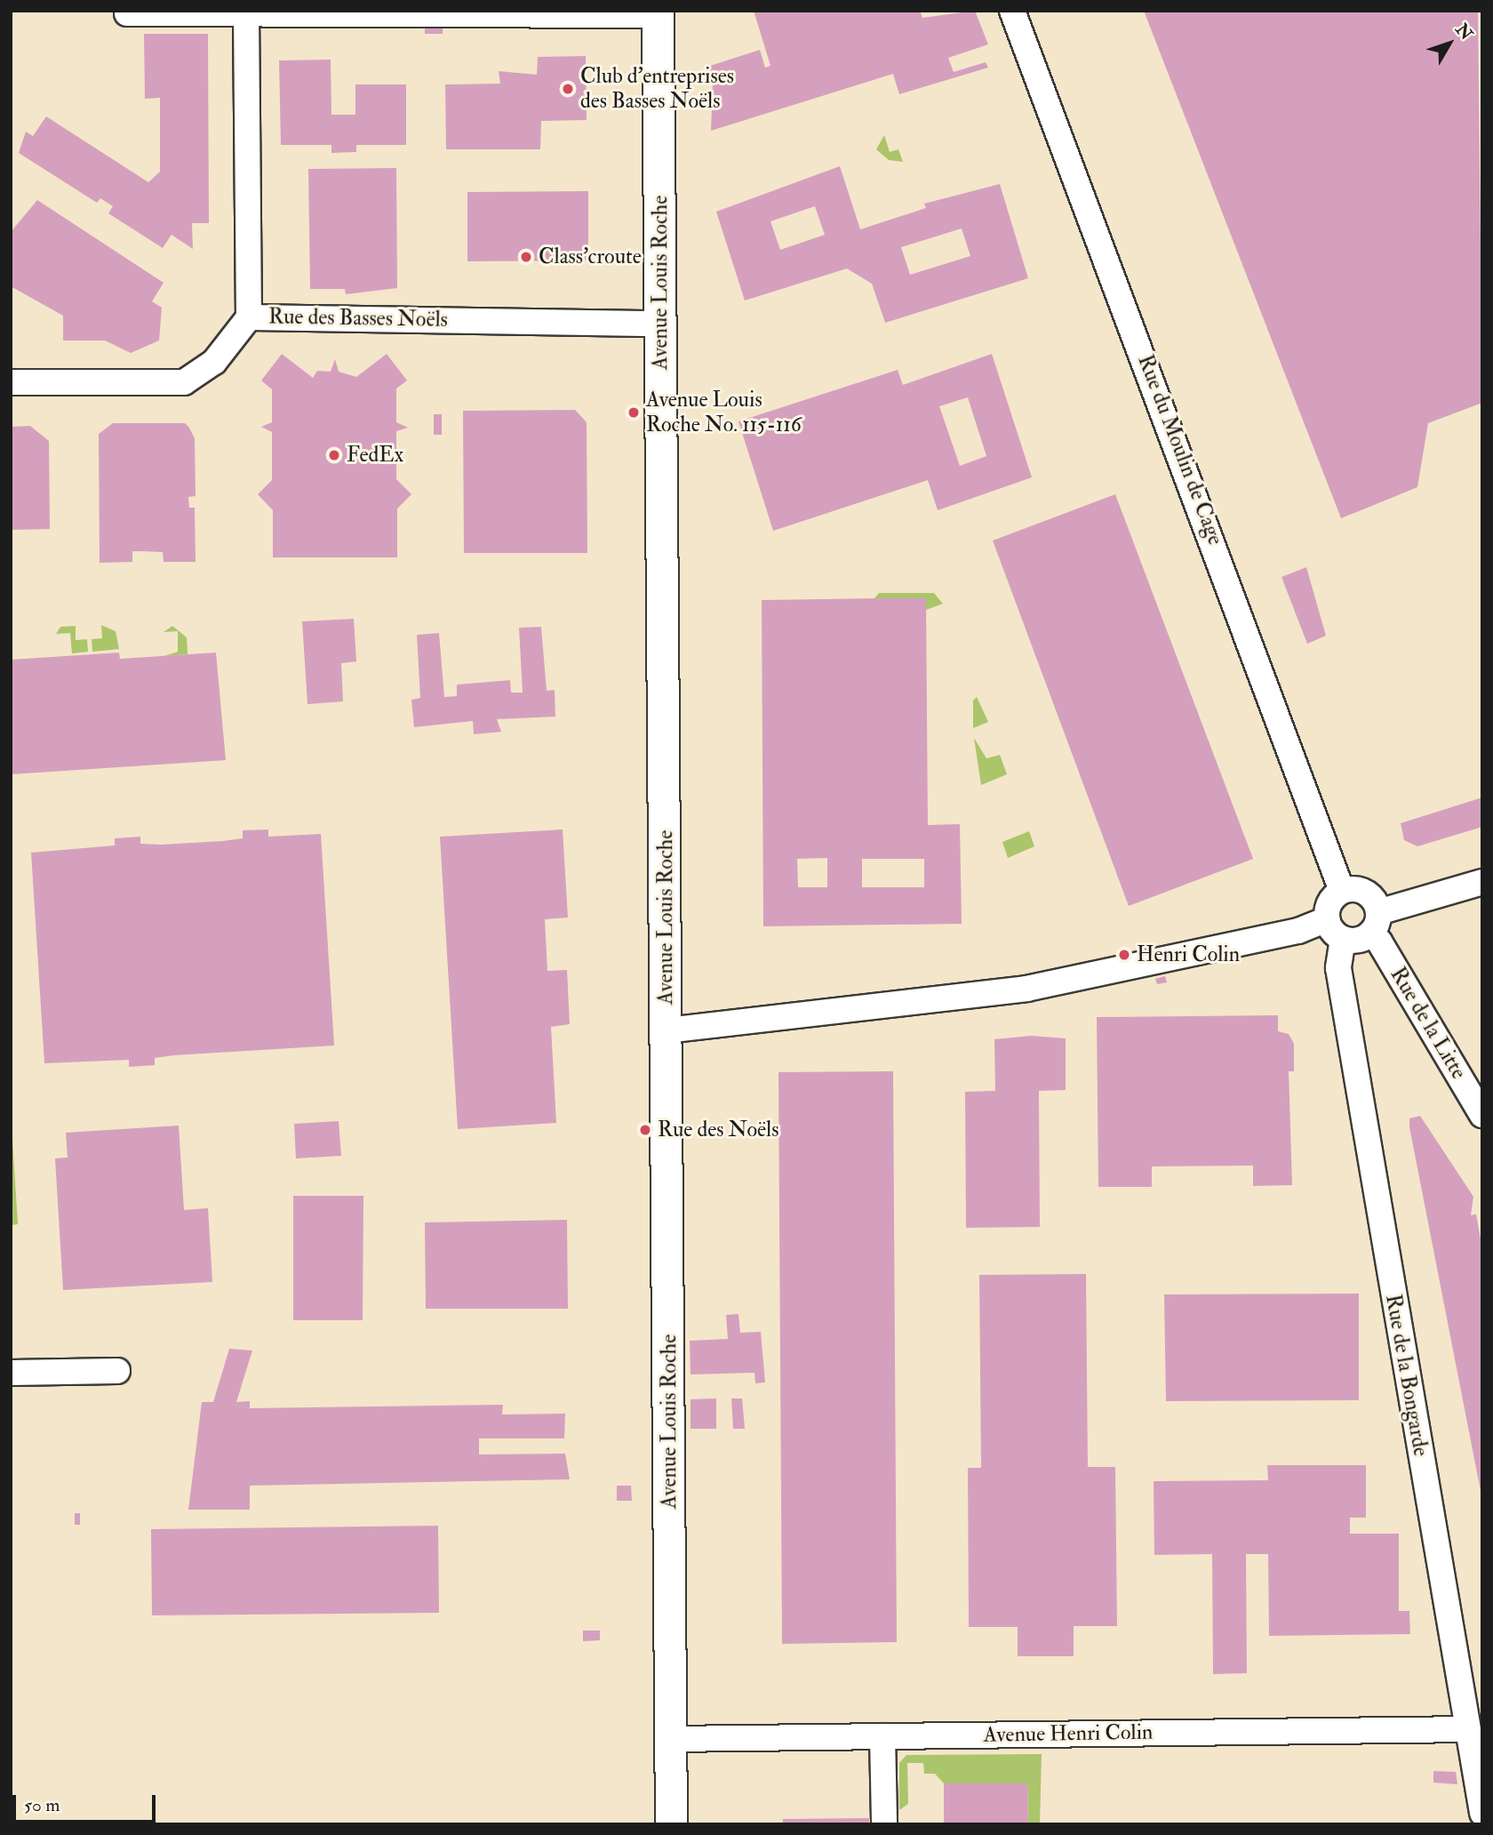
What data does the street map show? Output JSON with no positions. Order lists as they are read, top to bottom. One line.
{"streets":{"main road":["Avenue Louis Roche"],"street":["Rue des Basses Noëls","Rue du Moulin de Cage","Rue de la Litte","Rue de la Bongarde","Avenue Henri Colin"]},"crossings":[["Avenue Louis Roche","Rue des Basses Noëls"],["Avenue Louis Roche","Avenue Henri Colin"],["Rue du Moulin de Cage","Rue de la Litte"],["Rue du Moulin de Cage","Rue de la Bongarde"],["Rue de la Litte","Rue de la Bongarde"],["Rue de la Bongarde","Avenue Henri Colin"]],"places":["Club d’entreprises des Basses Noëls","Class'croute","Avenue Louis Roche No. 115-116","FedEx","Henri Colin","Rue des Noëls"],"scale_bar":"50 m","north":"top right"}
